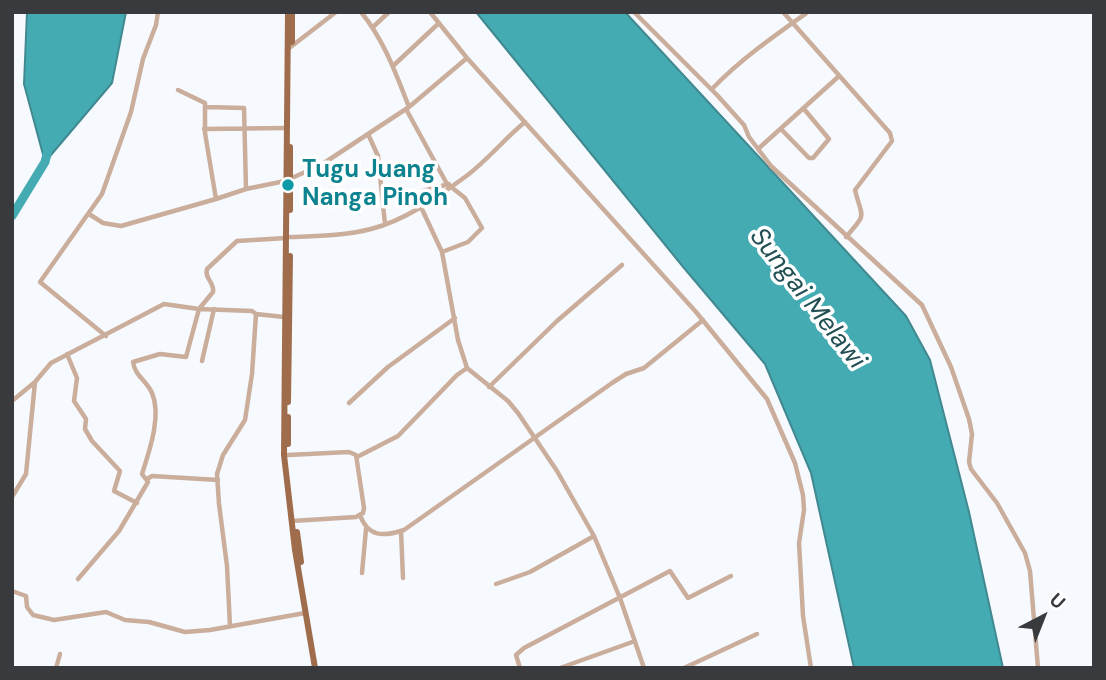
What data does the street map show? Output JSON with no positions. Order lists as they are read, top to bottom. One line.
{"water":["Sungai Melawi"],"places":["Tugu Juang Nanga Pinoh"],"north":"top right"}
